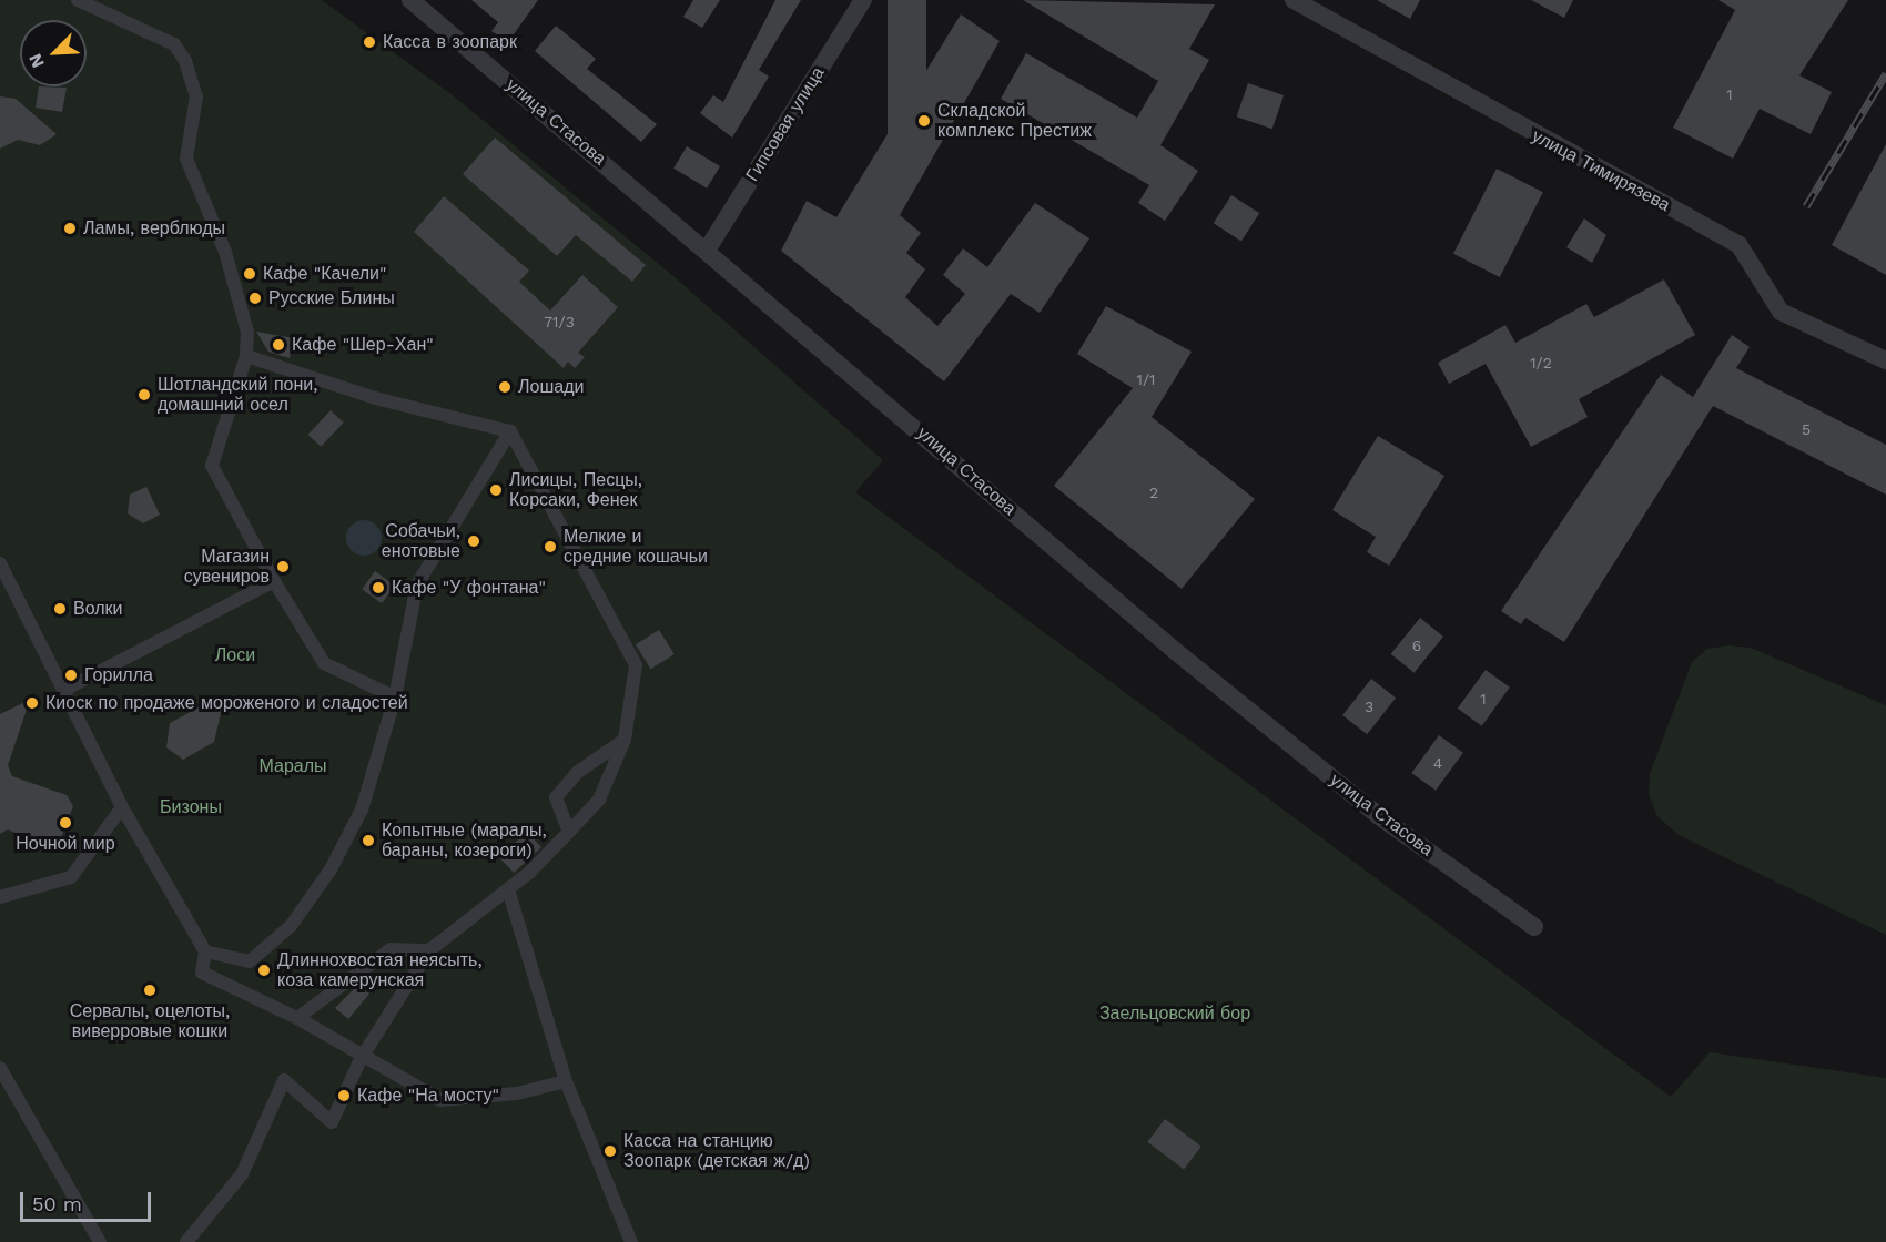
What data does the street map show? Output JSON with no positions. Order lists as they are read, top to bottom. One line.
{"streets":{"street":["улица Стасова","Гипсовая улица","улица Тимирязева"]},"crossings":[["улица Стасова","Гипсовая улица"]],"parks":["Лоси","Маралы","Бизоны","Заельцовский бор"],"places":["Касса в зоопарк","Складской комплекс Престиж","Ламы, верблюды","Кафе \"Качели\"","Русские Блины","Кафе \"Шер-Хан\"","Лошади","Шотландский пони, домашний осел","Лисицы, Песцы, Корсаки, Фенек","Собачьи, енотовые","Мелкие и средние кошачьи","Магазин сувениров","Кафе \"У фонтана\"","Волки","Горилла","Киоск по продаже мороженого и сладостей","Ночной мир","Копытные (маралы, бараны, козероги)","Длиннохвостая неясыть, коза камерунская","Сервалы, оцелоты, виверровые кошки","Кафе \"На мосту\"","Касса на станцию Зоопарк (детская ж/д)"],"house_numbers":["1","71/3","1/2","1/1","5","2","6","1","3","4"],"scale_bar":"50 m","north":"bottom left"}
